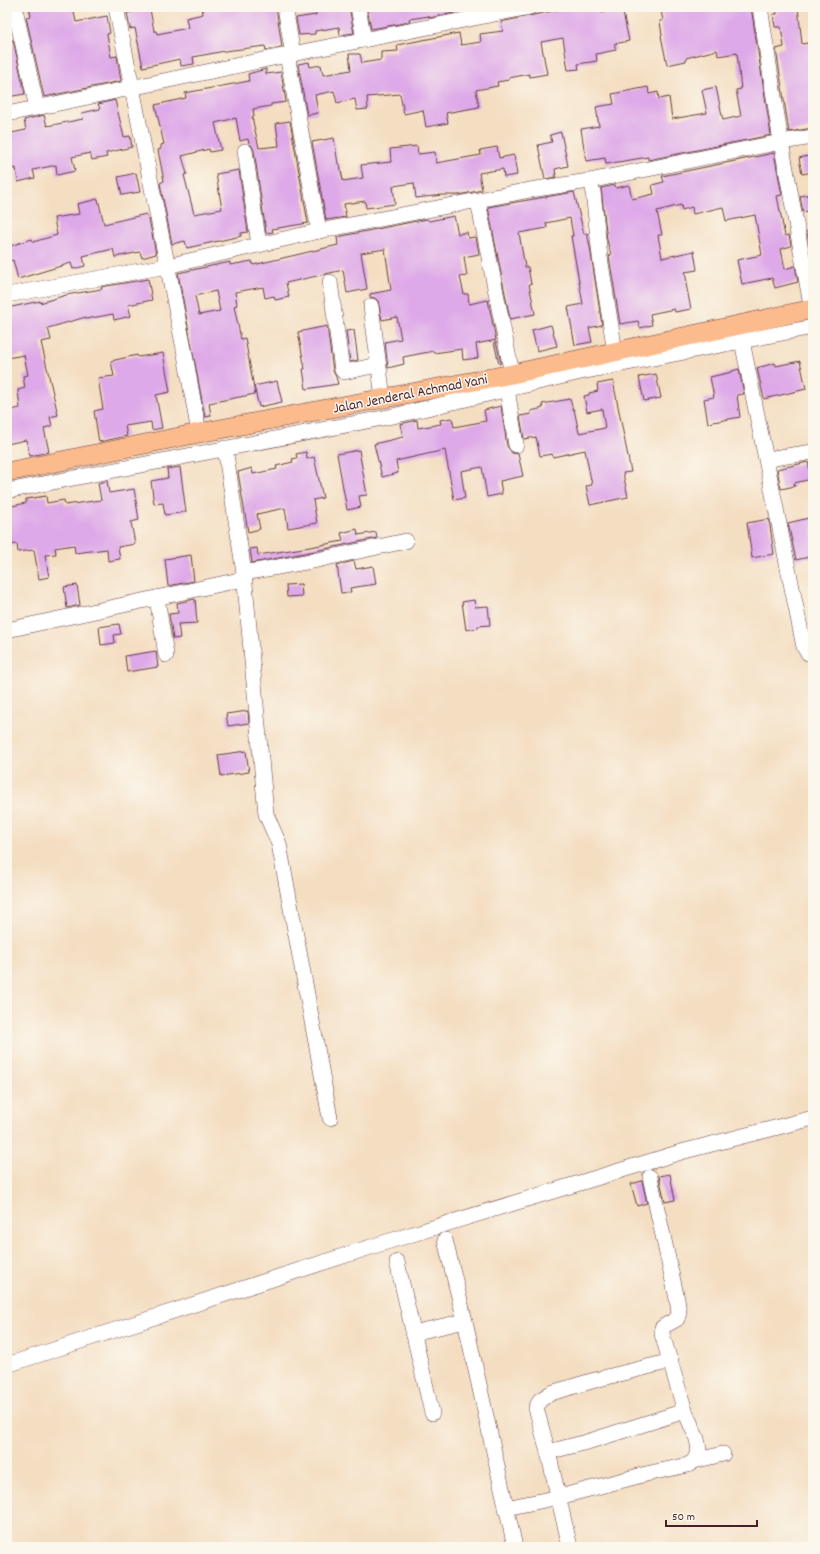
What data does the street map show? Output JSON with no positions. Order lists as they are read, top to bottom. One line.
{"streets":{"main road":["Jalan Jenderal Achmad Yani"]},"scale_bar":"50 m"}
